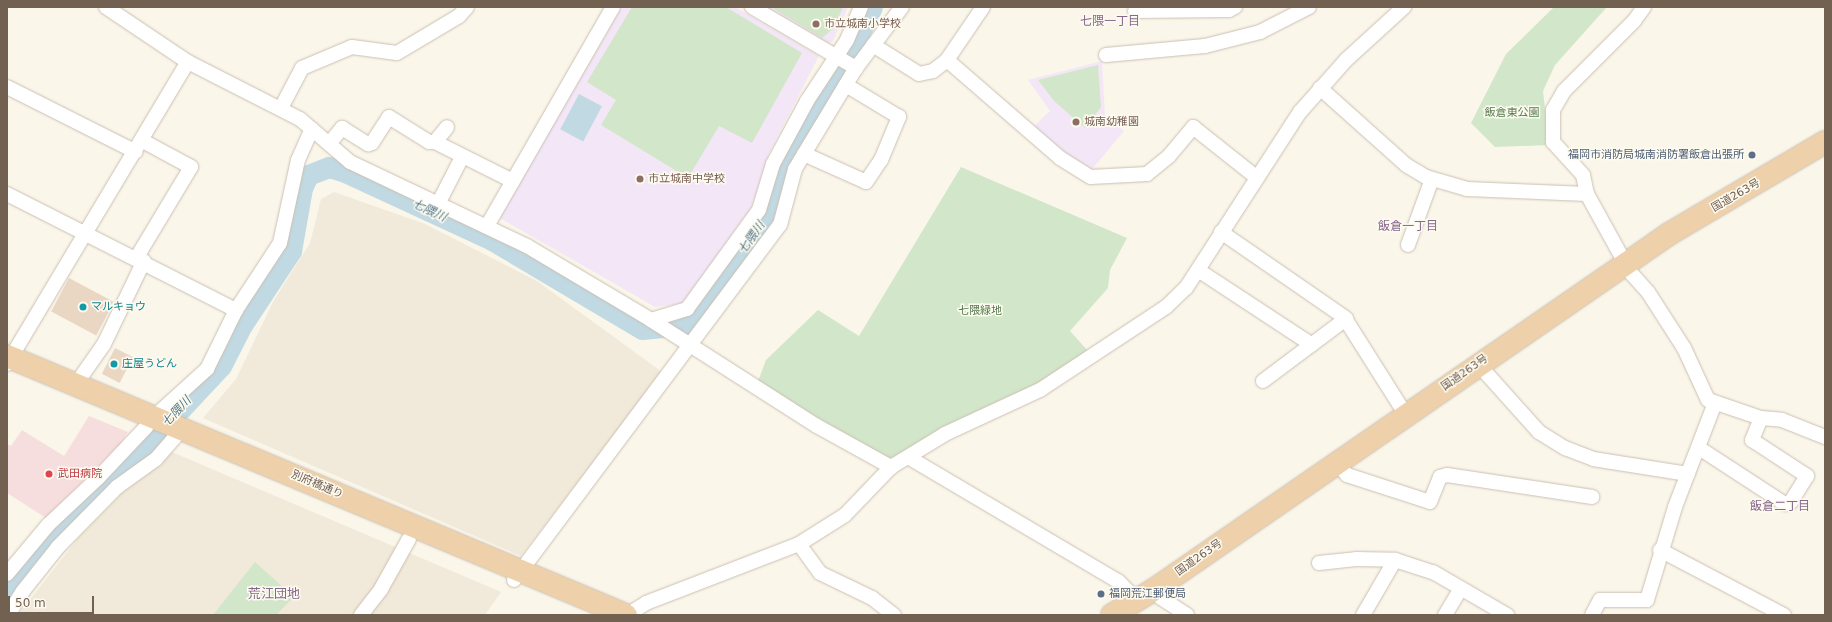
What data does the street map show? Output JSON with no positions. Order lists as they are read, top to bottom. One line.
{"streets":{"highway":["国道263号","別府橋通り"]},"districts":["七隈一丁目","飯倉一丁目","飯倉二丁目","荒江団地"],"water":["七隈川"],"parks":["飯倉東公園","七隈緑地"],"places":["市立城南小学校","城南幼稚園","福岡市消防局城南消防署飯倉出張所","市立城南中学校","マルキョウ","庄屋うどん","武田病院","福岡荒江郵便局"],"scale_bar":"50 m"}
